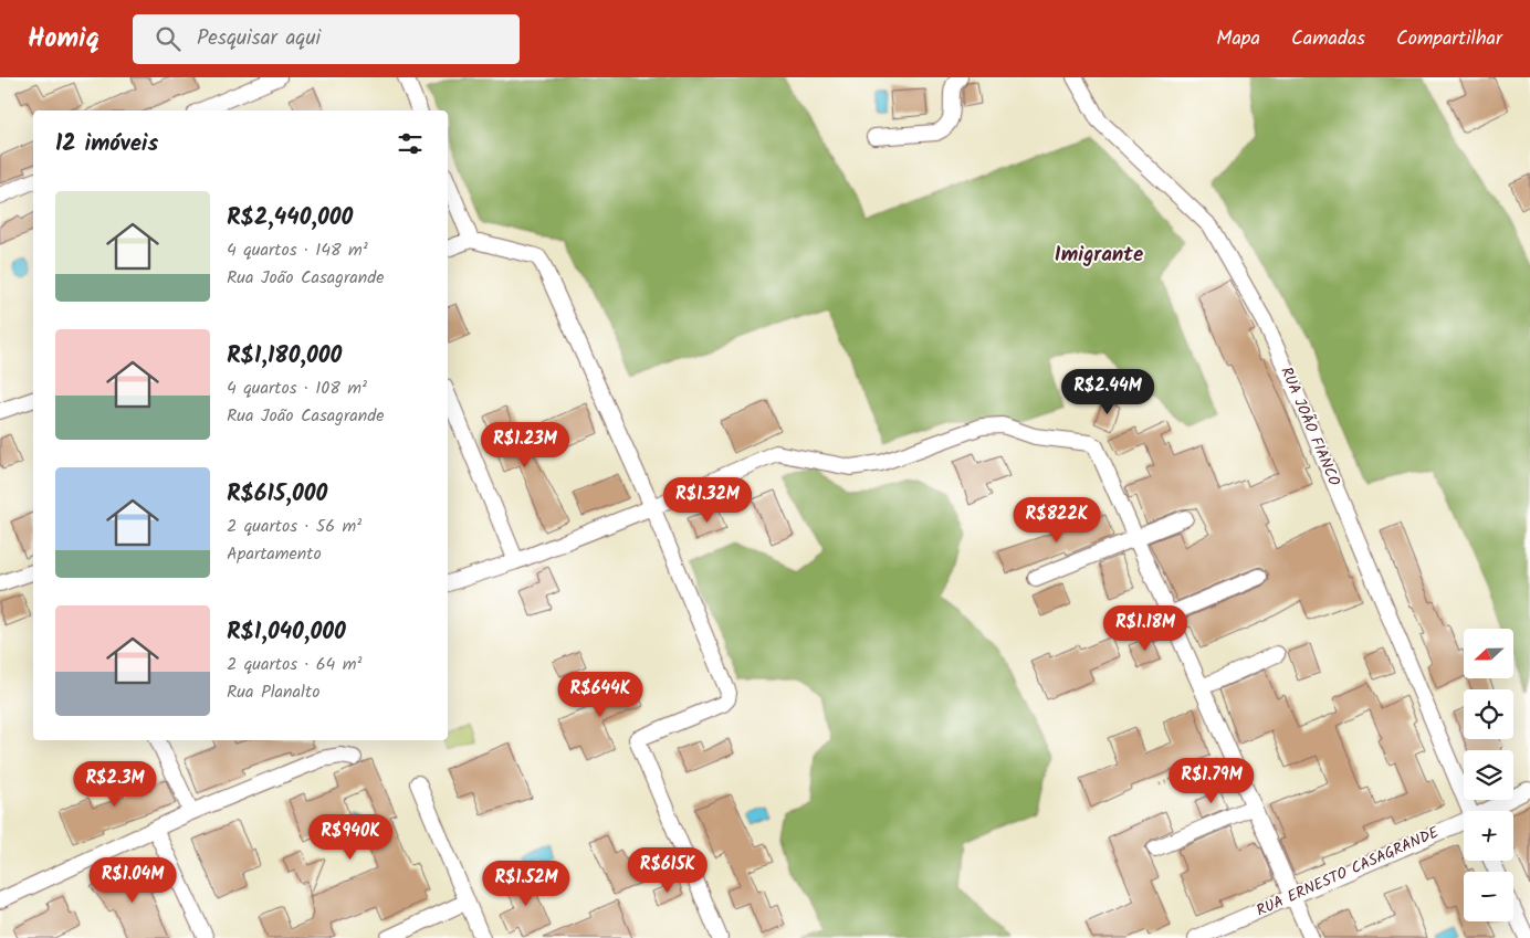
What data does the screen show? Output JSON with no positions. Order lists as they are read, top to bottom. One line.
{"streets":{"street":["RUA JOÃO FIANCO","RUA ERNESTO CASAGRANDE"]},"districts":["Imigrante"],"north":"left","page":{"header":"Homiq","search":"Pesquisar aqui","nav":["Mapa","Camadas","Compartilhar"],"heading":"12 imóveis","list":[{"name":"R$2,440,000","note":"4 quartos · 148 m² · Rua João Casagrande"},{"name":"R$1,180,000","note":"4 quartos · 108 m² · Rua João Casagrande"},{"name":"R$615,000","note":"2 quartos · 56 m² · Apartamento"},{"name":"R$1,040,000","note":"2 quartos · 64 m² · Rua Planalto"}],"price":["R$2.44M","R$1.23M","R$1.32M","R$822K","R$1.18M","R$644K","R$1.79M","R$2.3M","R$940K","R$615K","R$1.04M","R$1.52M"],"map_buttons":["+","−"]}}
